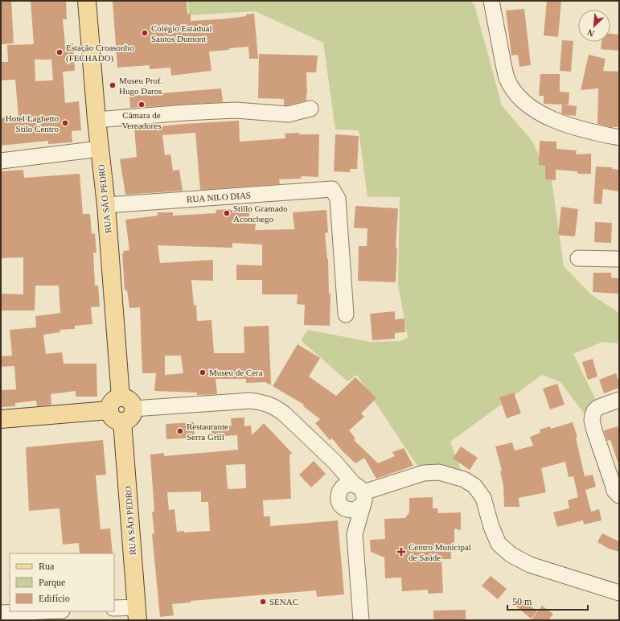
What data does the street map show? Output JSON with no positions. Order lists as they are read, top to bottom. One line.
{"streets":{"main road":["RUA SÃO PEDRO"],"street":["RUA NILO DIAS"]},"crossings":[["RUA NILO DIAS","RUA SÃO PEDRO"]],"places":{"other":["Colégio Estadual Santos Dumont","Estação Croasonho (FECHADO)","Museu Prof. Hugo Daros","Câmara de Vereadores","Hotel Laghetto Stilo Centro","Stillo Gramado Aconchego","Museu de Cera","Restaurante Serra Grill","SENAC"],"health":["Centro Municipal de Saúde"]},"legend":["Rua","Parque","Edifício"],"scale_bar":"50 m","north":"bottom left"}
